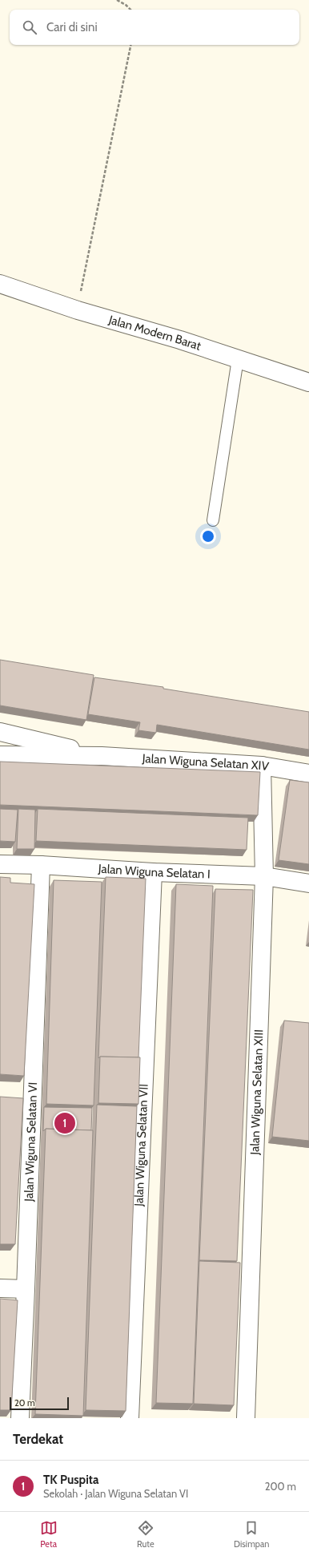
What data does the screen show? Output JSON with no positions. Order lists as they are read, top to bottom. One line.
{"streets":{"street":["Jalan Modern Barat","Jalan Wiguna Selatan XIV","Jalan Wiguna Selatan I","Jalan Wiguna Selatan XIII","Jalan Wiguna Selatan VI","Jalan Wiguna Selatan VII"]},"crossings":[["Jalan Wiguna Selatan XIV","Jalan Wiguna Selatan XIII"],["Jalan Wiguna Selatan I","Jalan Wiguna Selatan XIII"],["Jalan Wiguna Selatan I","Jalan Wiguna Selatan VI"],["Jalan Wiguna Selatan I","Jalan Wiguna Selatan VII"]],"scale_bar":"20 m","page":{"search":"Cari di sini","pins":"1","scale":"20 m","heading":"Terdekat","list":[{"mark":"1","name":"TK Puspita","note":"Sekolah · Jalan Wiguna Selatan VI","value":"200 m"}],"nav":["Peta","Rute","Disimpan"]}}
